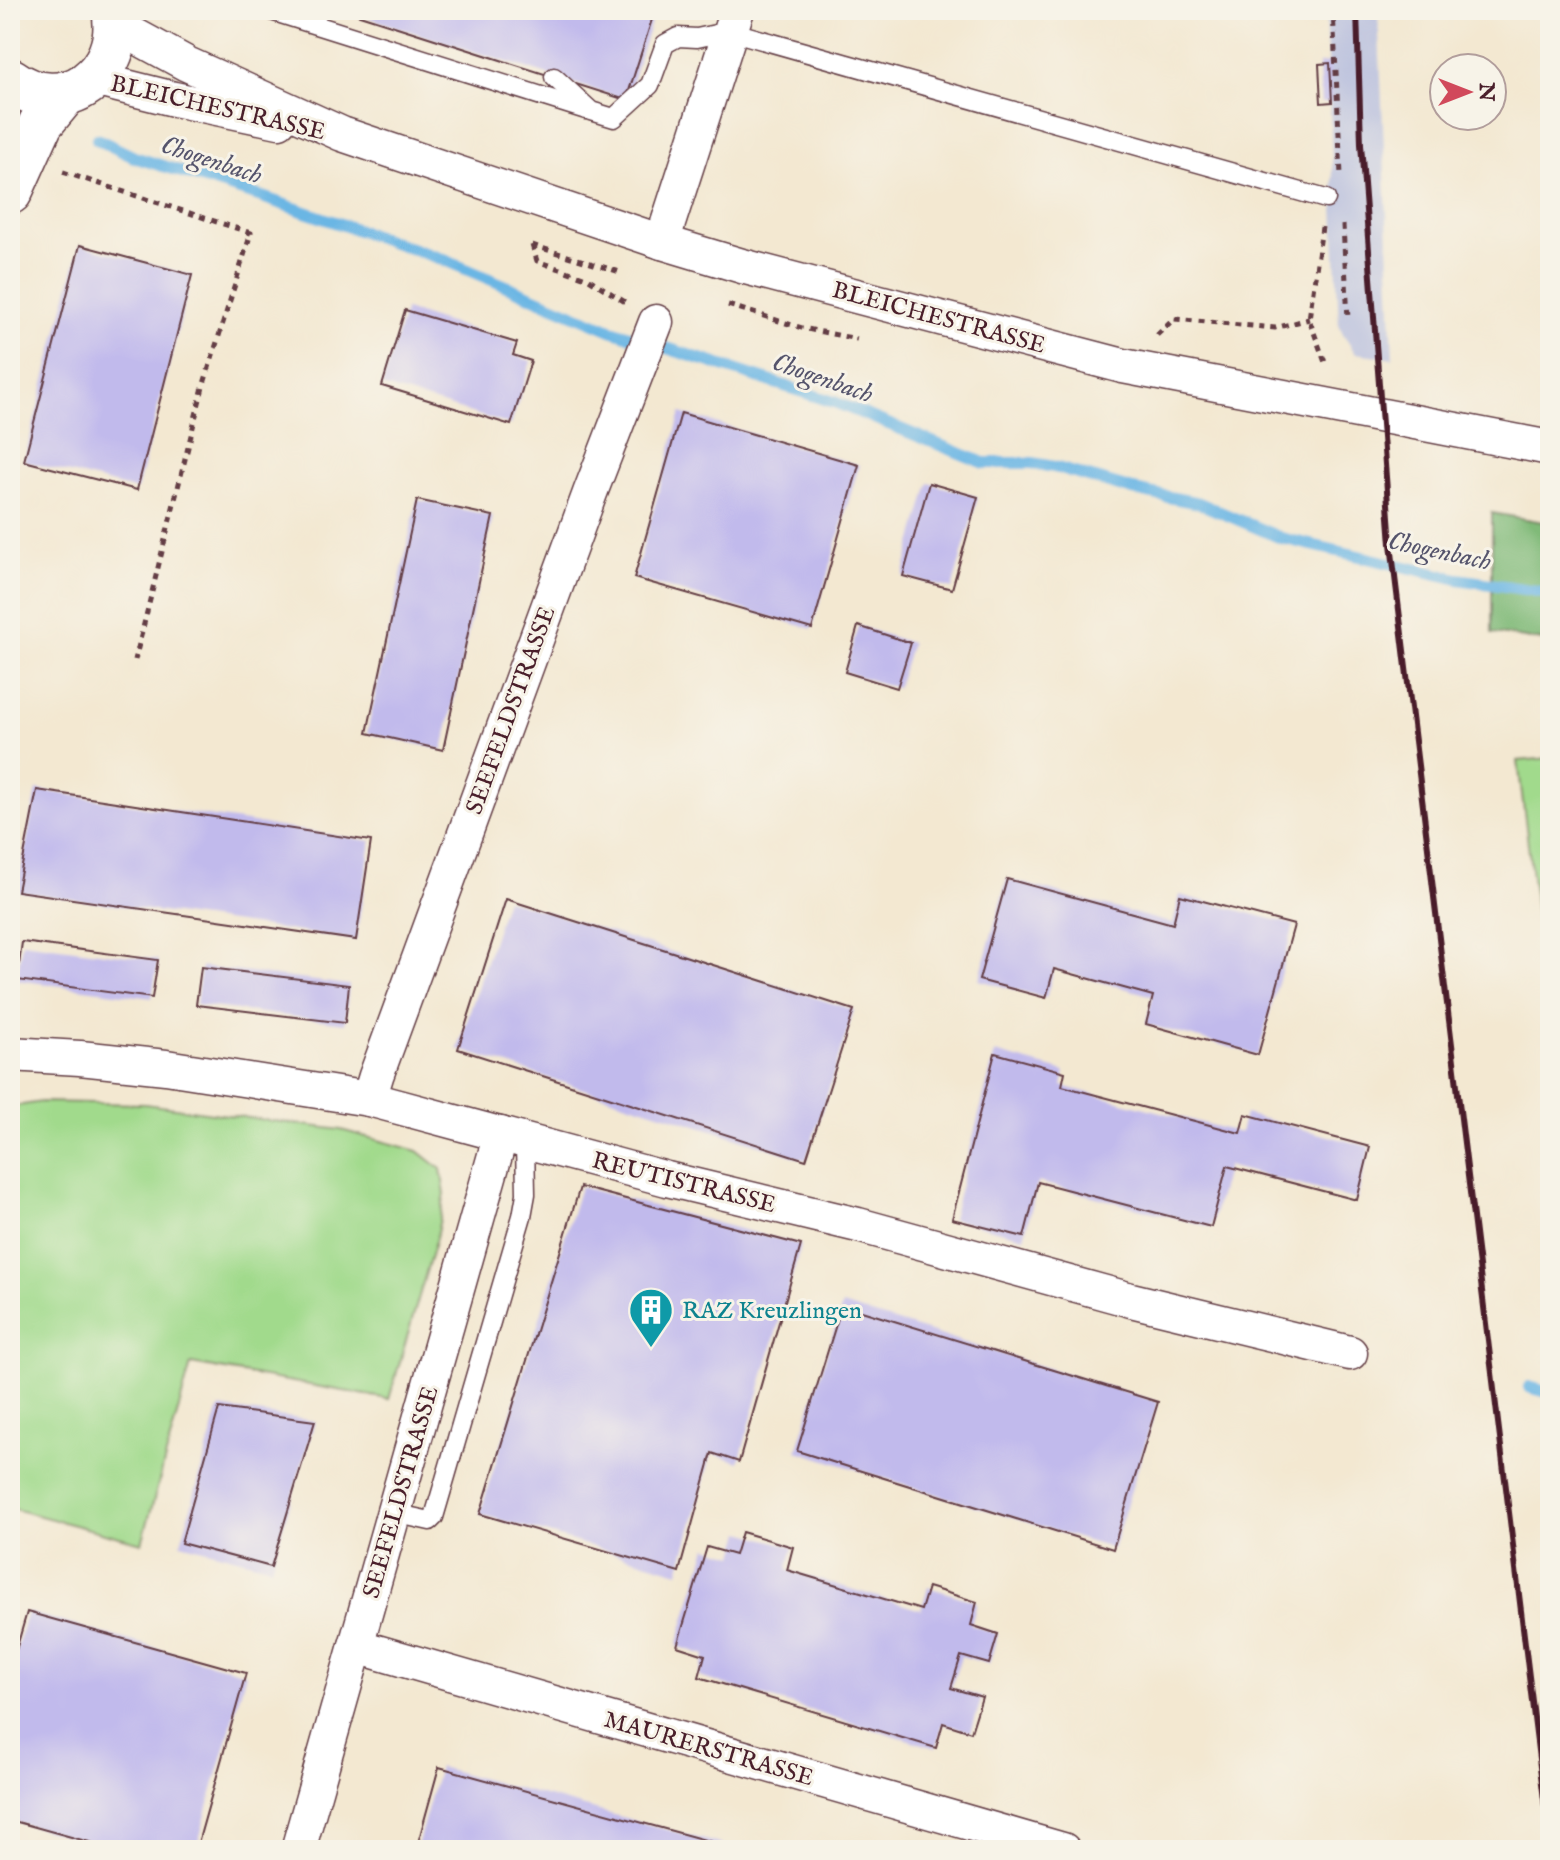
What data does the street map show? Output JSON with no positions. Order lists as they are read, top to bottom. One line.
{"streets":{"street":["BLEICHESTRASSE","SEEFELDSTRASSE","REUTISTRASSE","MAURERSTRASSE"]},"crossings":[["SEEFELDSTRASSE","REUTISTRASSE"],["SEEFELDSTRASSE","MAURERSTRASSE"]],"water":["Chogenbach"],"places":{"building":["RAZ Kreuzlingen"]},"north":"right"}
